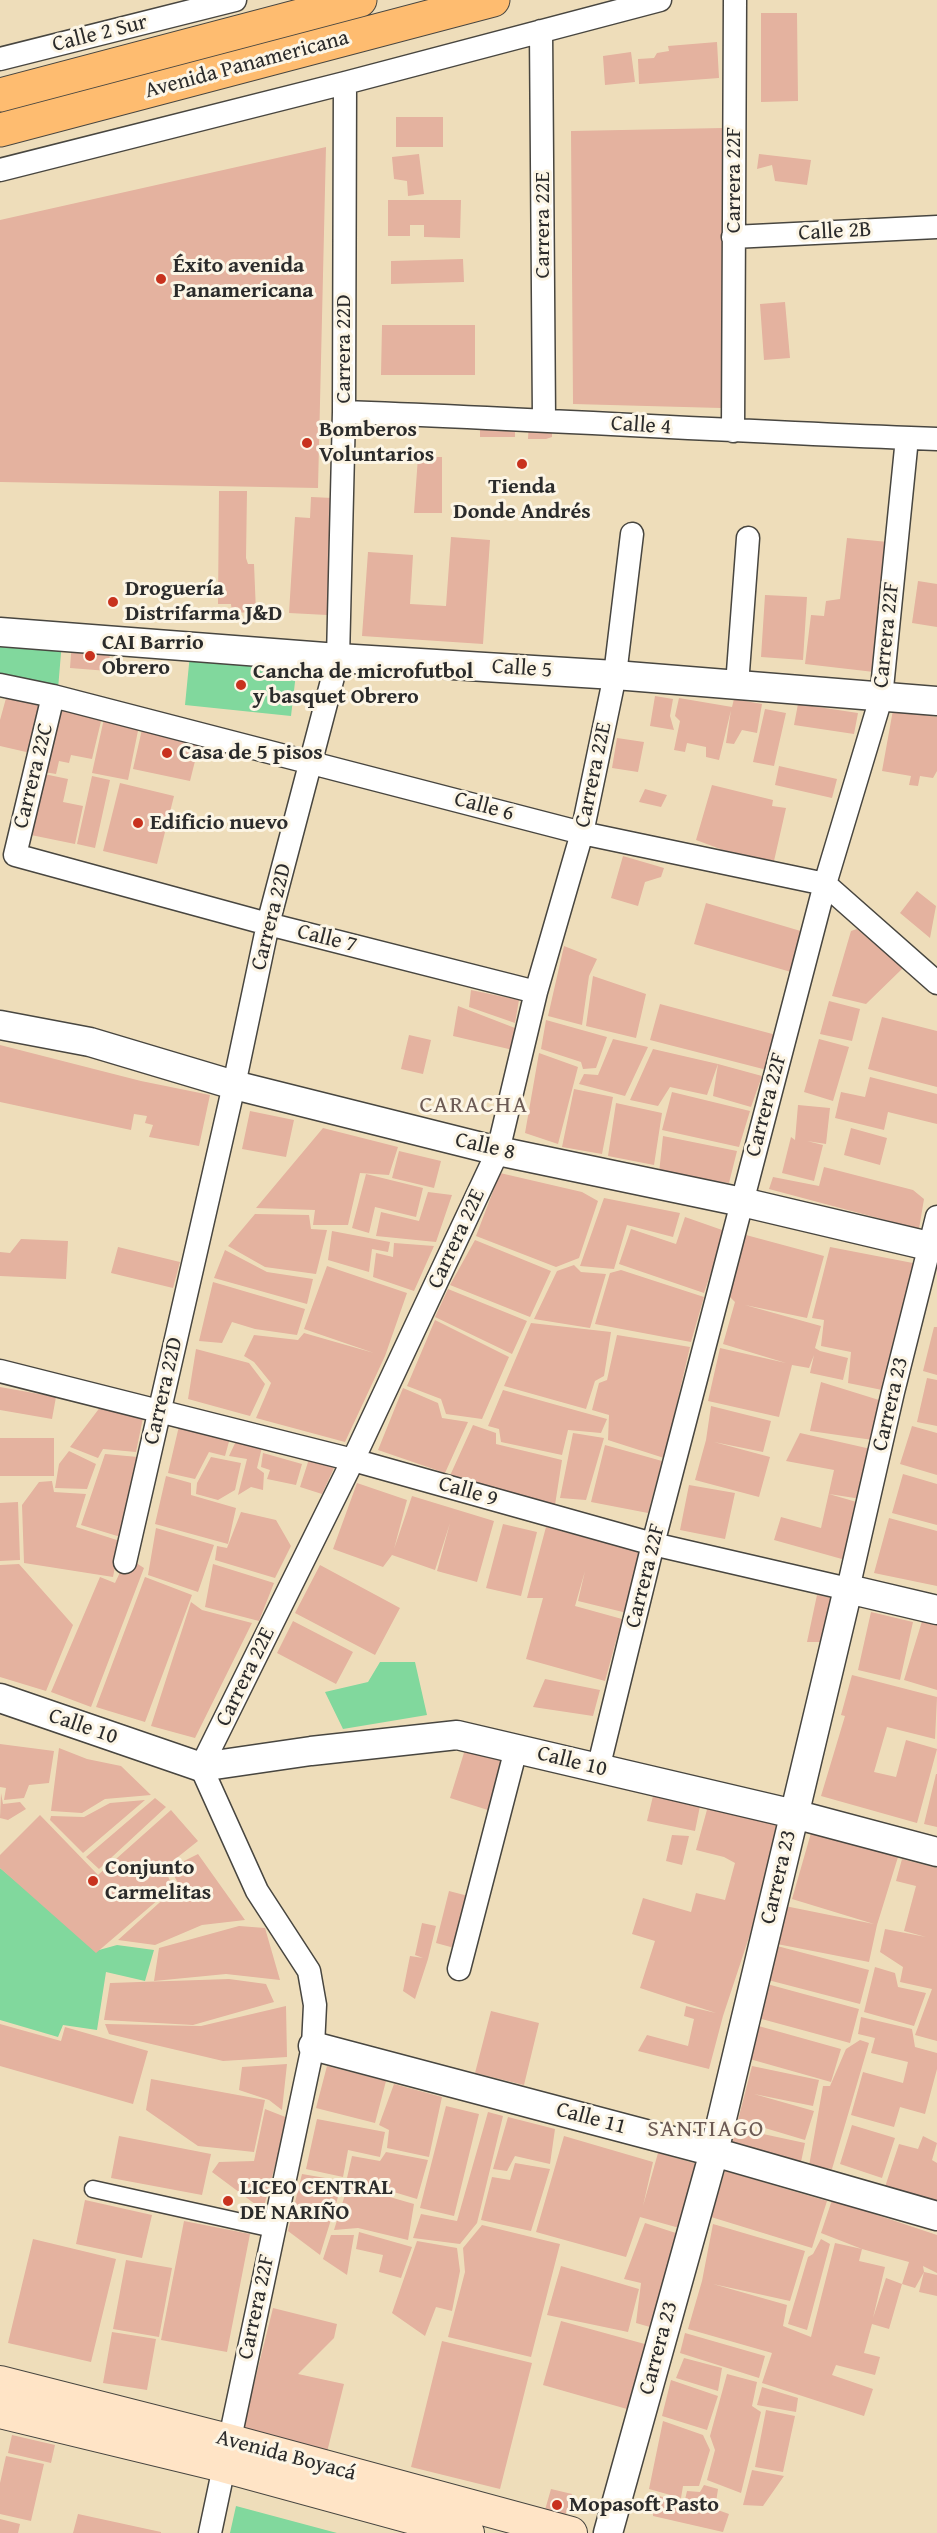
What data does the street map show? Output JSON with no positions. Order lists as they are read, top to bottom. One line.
{"streets":{"main road":["Avenida Panamericana","Avenida Boyacá"],"street":["Calle 2 Sur","Carrera 22F","Carrera 22E","Calle 2B","Carrera 22D","Calle 4","Calle 5","Carrera 22C","Calle 6","Calle 7","Calle 8","Carrera 23","Calle 9","Calle 10","Calle 11"]},"crossings":[["Carrera 22F","Calle 2B"],["Carrera 22F","Calle 4"],["Carrera 22F","Calle 5"],["Carrera 22F","Calle 6"],["Carrera 22F","Calle 8"],["Carrera 22F","Calle 9"],["Carrera 22F","Calle 10"],["Carrera 22F","Calle 11"],["Carrera 22F","Avenida Boyacá"],["Carrera 22E","Calle 4"],["Carrera 22E","Calle 5"],["Carrera 22E","Calle 6"],["Carrera 22E","Calle 7"],["Carrera 22E","Calle 8"],["Carrera 22E","Calle 9"],["Carrera 22E","Calle 10"],["Carrera 22D","Calle 4"],["Carrera 22D","Calle 5"],["Carrera 22D","Calle 6"],["Carrera 22D","Calle 7"],["Carrera 22D","Calle 8"],["Carrera 22D","Calle 9"],["Carrera 22C","Calle 6"],["Carrera 22C","Calle 7"],["Calle 8","Carrera 23"],["Carrera 23","Calle 9"],["Carrera 23","Calle 10"],["Carrera 23","Calle 11"]],"districts":["CARACHA","SANTIAGO"],"places":["Éxito avenida Panamericana","Bomberos Voluntarios","Tienda Donde Andrés","Droguería Distrifarma J&D","CAI Barrio Obrero","Cancha de microfutbol y basquet Obrero","Casa de 5 pisos","Edificio nuevo","Conjunto Carmelitas","LICEO CENTRAL DE NARIÑO","Mopasoft Pasto"]}
